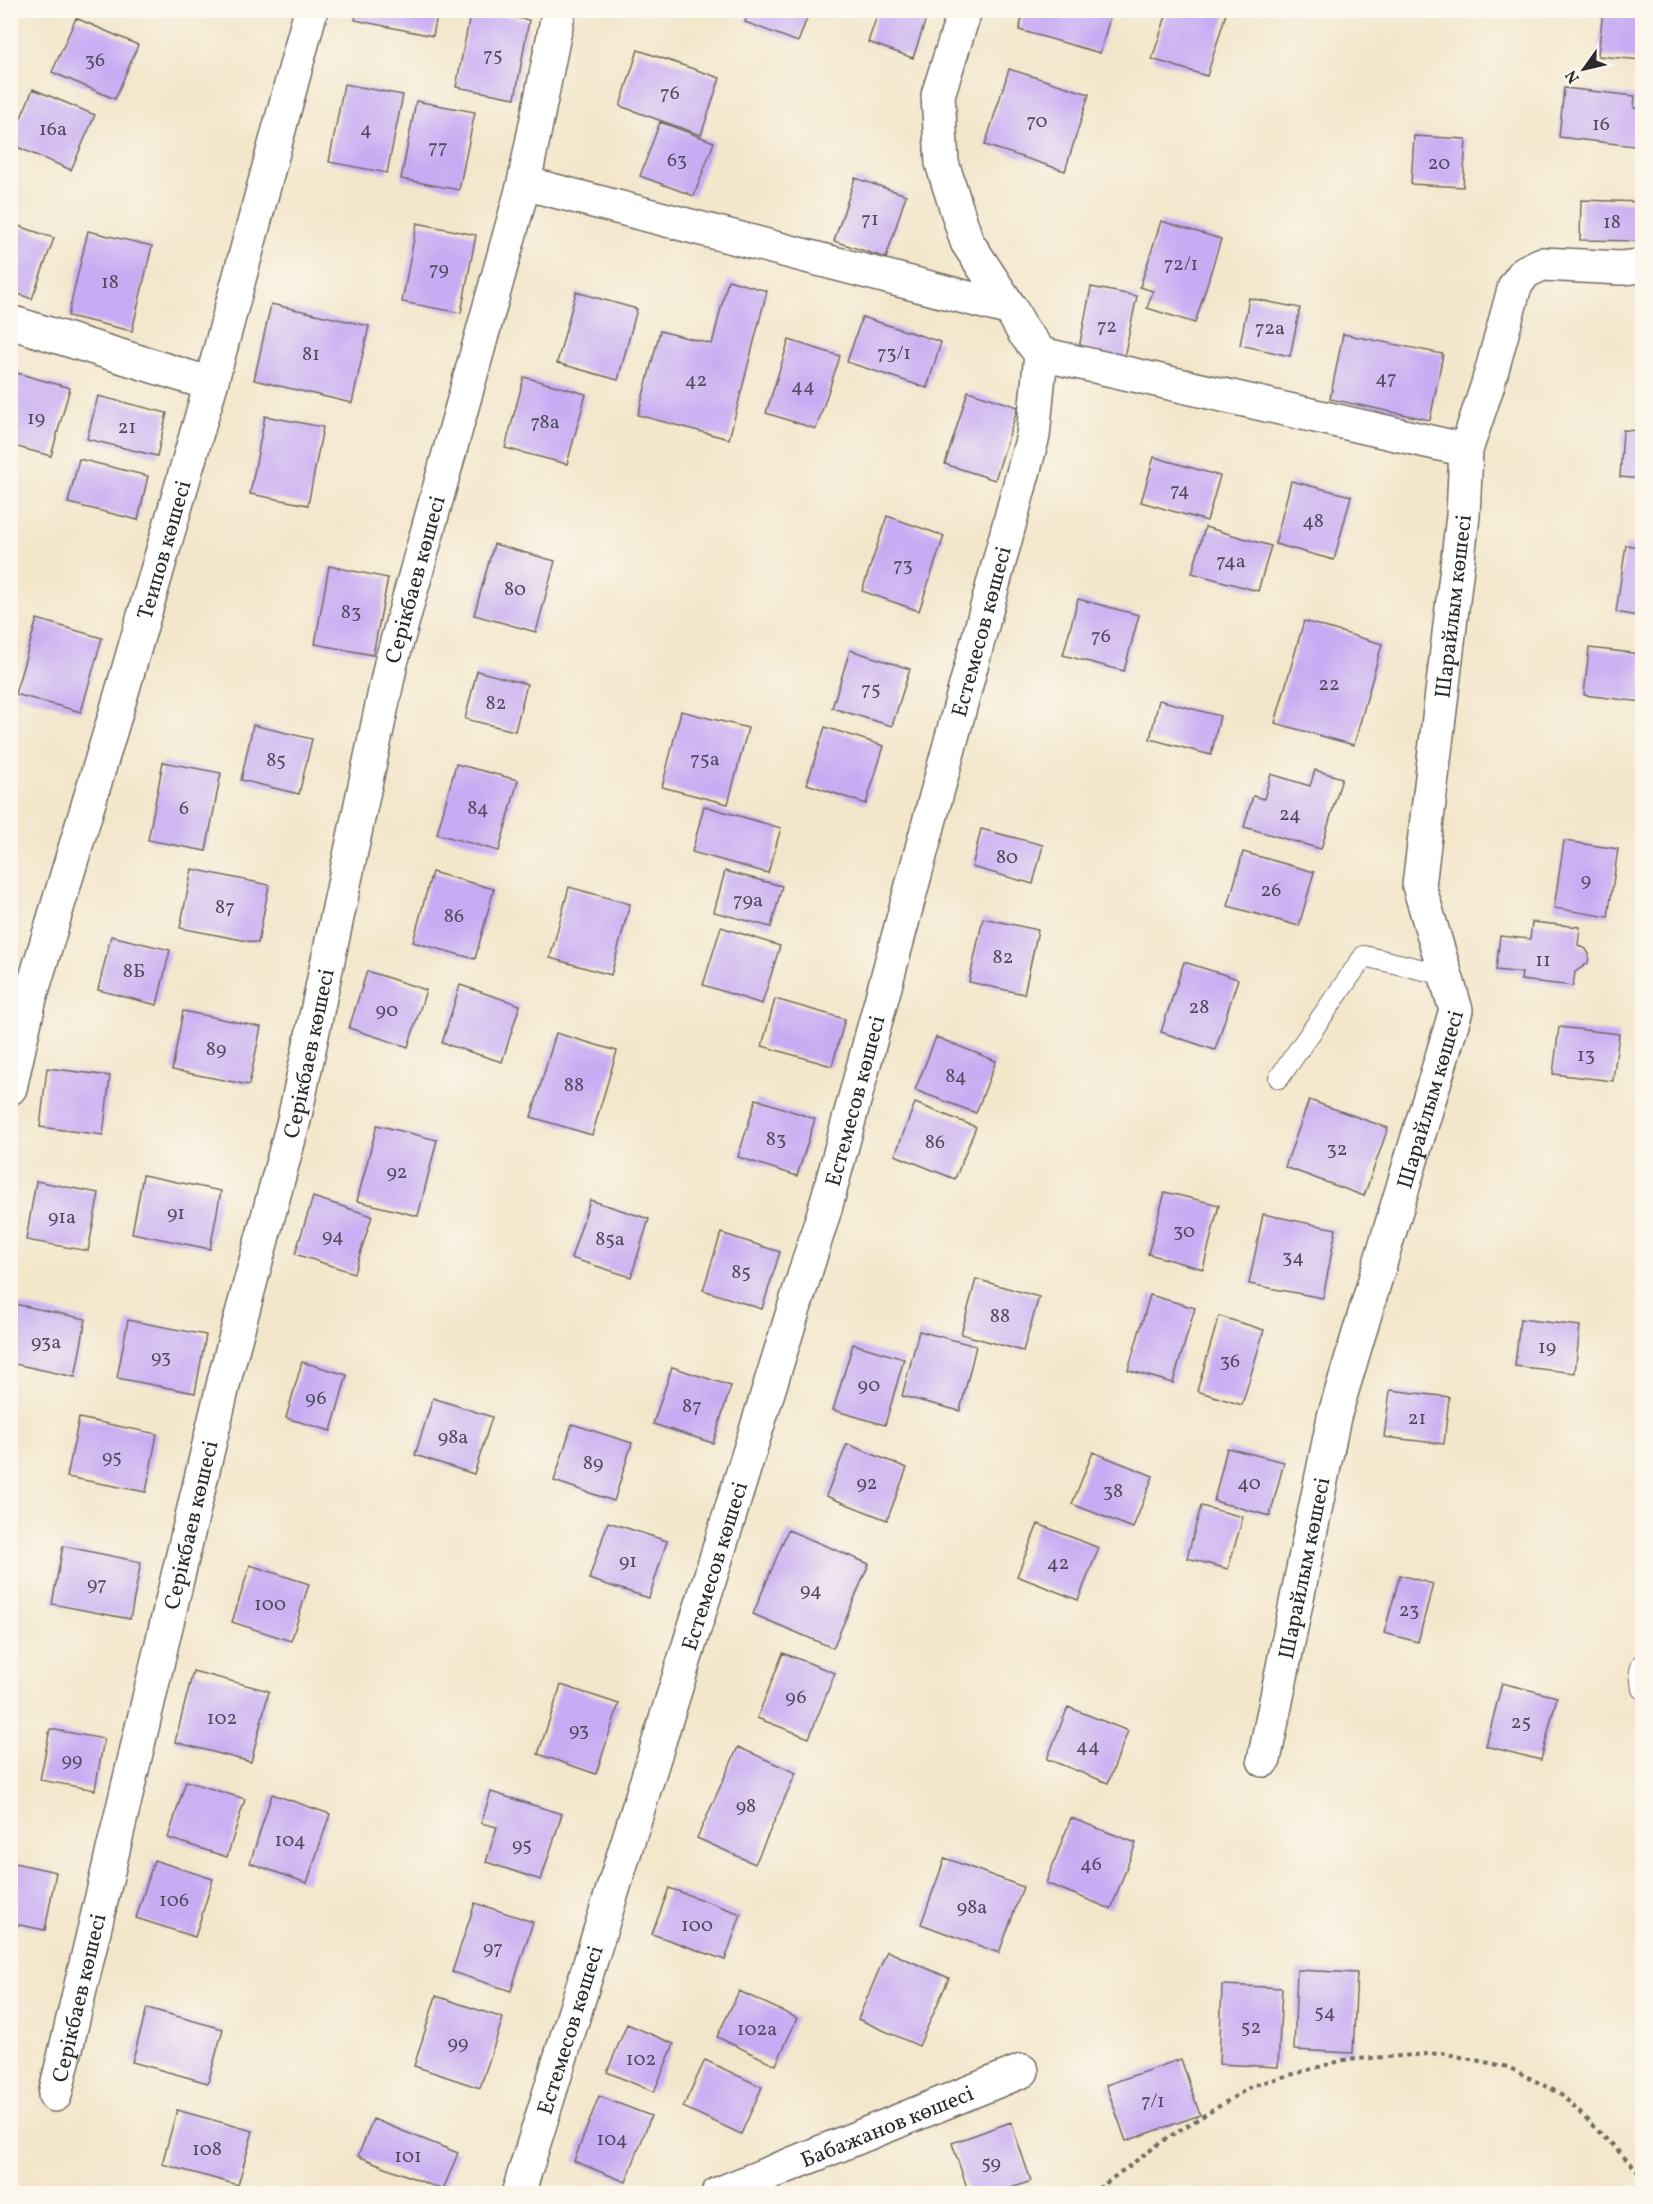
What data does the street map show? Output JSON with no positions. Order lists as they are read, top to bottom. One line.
{"streets":{"street":["Теипов көшесі","Серікбаев көшесі","Шарайлым көшесі","Естемесов көшесі","Бабажанов көшесі"]},"house_numbers":["75","36","76","70","16","16а","4","77","63","20","71","18","72/1","79","18","72","72а","73/1","81","47","42","44","19","78а","21","74","48","74а","73","80","83","76","22","75","82","75а","85","6","84","24","80","9","26","79а","87","86","82","11","8Б","28","90","89","13","84","88","83","86","32","92","91","91а","30","94","85а","34","85","88","93а","19","93","36","90","96","87","21","98а","95","89","92","40","38","91","42","97","94","100","23","96","102","25","93","44","99","98","104","95","46","106","98а","100","97","54","52","102а","99","102","7/1","104","108","101","59"],"north":"bottom left"}
